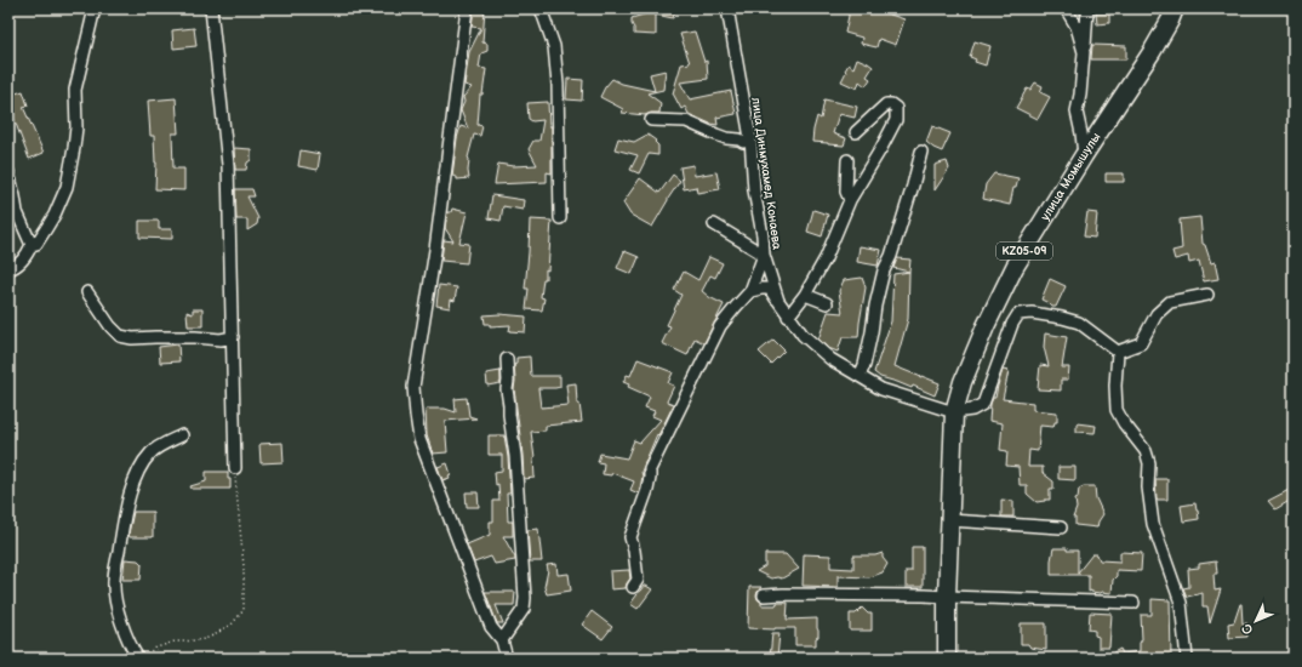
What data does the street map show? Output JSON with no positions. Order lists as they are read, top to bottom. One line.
{"streets":{"main road":["улица Момышулы","KZ05-09"],"street":["лица Динмухамед Конаева"]},"crossings":[["лица Динмухамед Конаева","улица Момышулы"],["улица Момышулы","KZ05-09"]],"north":"bottom left"}
